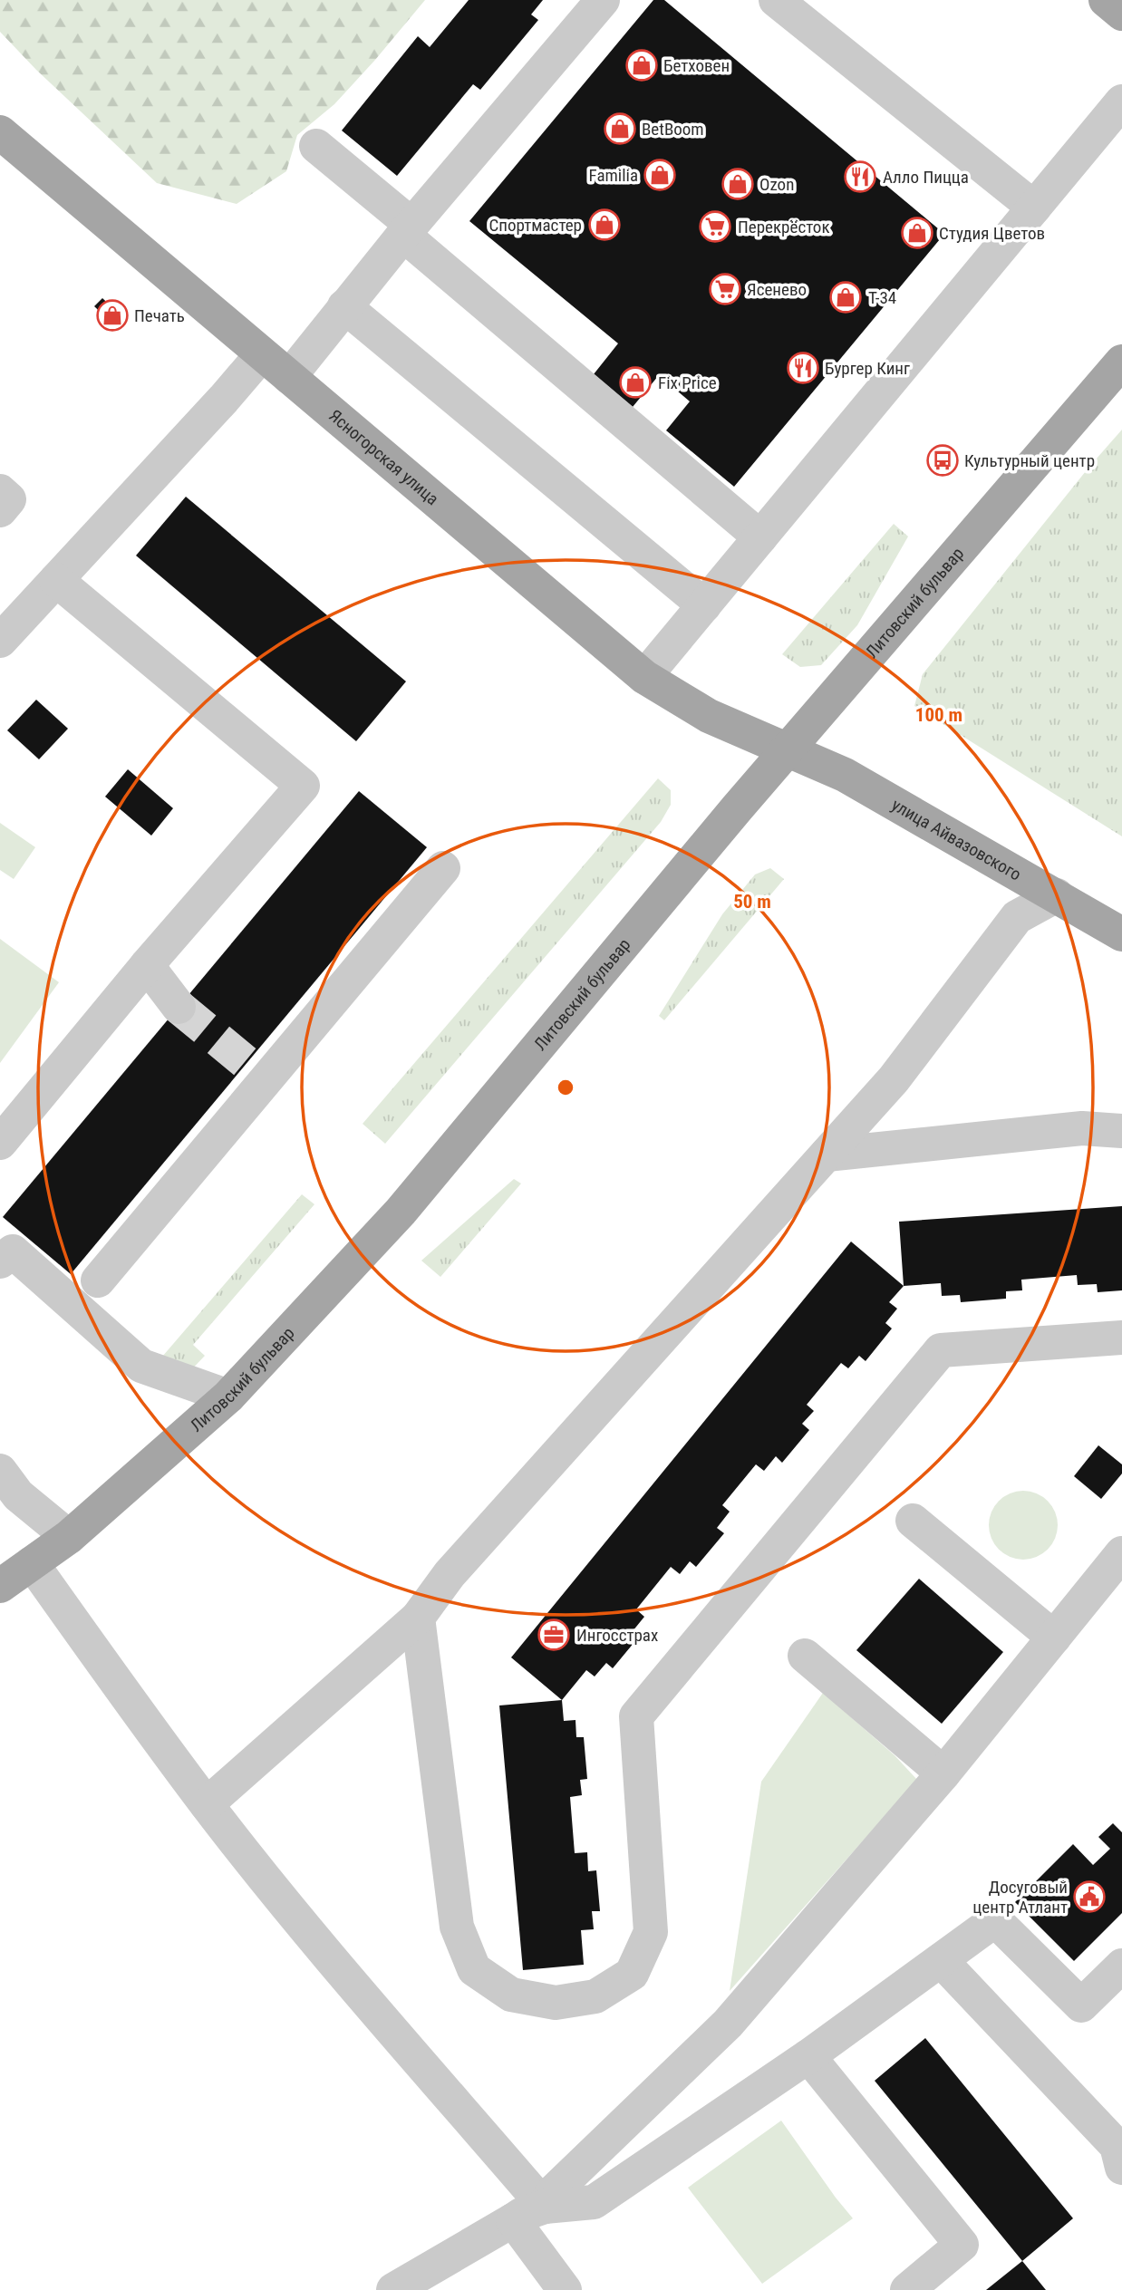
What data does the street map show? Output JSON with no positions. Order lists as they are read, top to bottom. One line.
{"streets":{"main road":["Ясногорская улица","Литовский бульвар","улица Айвазовского"]},"crossings":[["Ясногорская улица","Литовский бульвар"],["Ясногорская улица","улица Айвазовского"],["Литовский бульвар","улица Айвазовского"]],"places":{"shop":["Бетховен","BetBoom","Familia","Ozon","Спортмастер","Студия Цветов","T-34","Печать","Fix Price"],"restaurant":["Алло Пицца","Бургер Кинг"],"supermarket":["Перекрёсток","Ясенево"],"bus stop":["Культурный центр"],"office":["Ингосстрах"],"public building":["Досуговый центр Атлант"]},"rings":["100 m","50 m"]}
